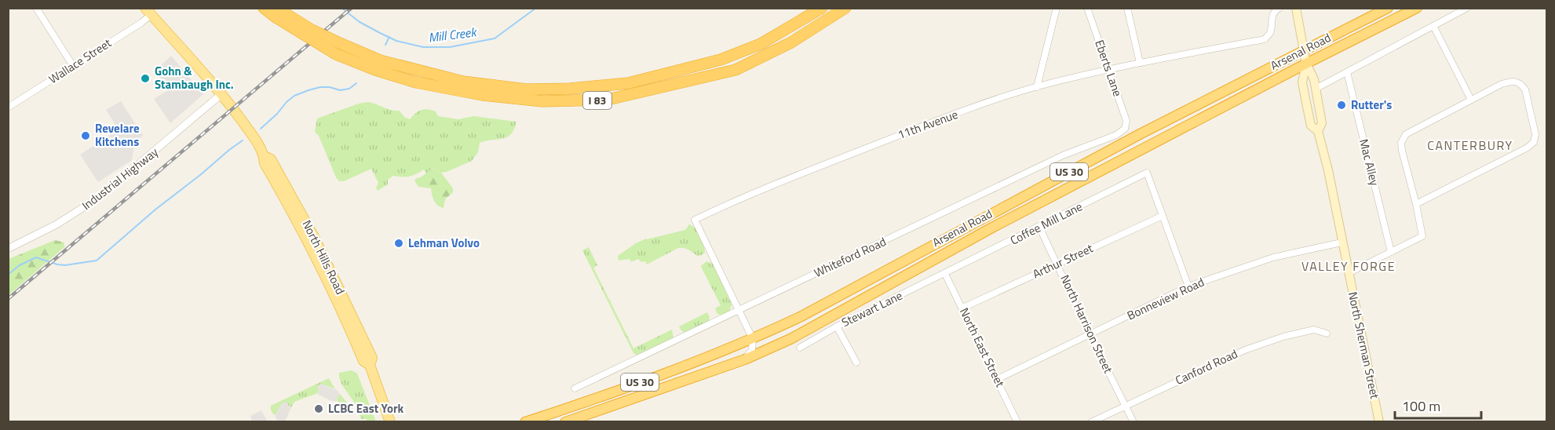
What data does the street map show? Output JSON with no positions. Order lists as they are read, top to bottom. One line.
{"streets":{"highway":["Arsenal Road","I 83","US 30"],"main road":["North Hills Road","North Sherman Street"],"street":["Wallace Street","Eberts Lane","11th Avenue","Mac Alley","Industrial Highway","Coffee Mill Lane","Whiteford Road","Arthur Street","Bonneview Road","Stewart Lane","North Harrison Street","North East Street","Canford Road"]},"crossings":[["Arsenal Road","11th Avenue"],["Arsenal Road","North Sherman Street"],["Wallace Street","North Hills Road"],["Eberts Lane","11th Avenue"],["Eberts Lane","Whiteford Road"],["11th Avenue","Whiteford Road"],["Industrial Highway","North Hills Road"],["Coffee Mill Lane","Arthur Street"],["Coffee Mill Lane","Stewart Lane"],["Coffee Mill Lane","North Harrison Street"],["Coffee Mill Lane","North East Street"],["Arthur Street","North Harrison Street"],["Arthur Street","North East Street"],["Bonneview Road","North Harrison Street"],["Bonneview Road","North Sherman Street"],["Bonneview Road","North East Street"],["Stewart Lane","North East Street"],["North Harrison Street","Canford Road"]],"districts":["CANTERBURY","VALLEY FORGE"],"water":["Mill Creek"],"places":["Gohn & Stambaugh Inc.","Rutter's","Revelare Kitchens","Lehman Volvo","LCBC East York"],"scale_bar":"100 m"}
